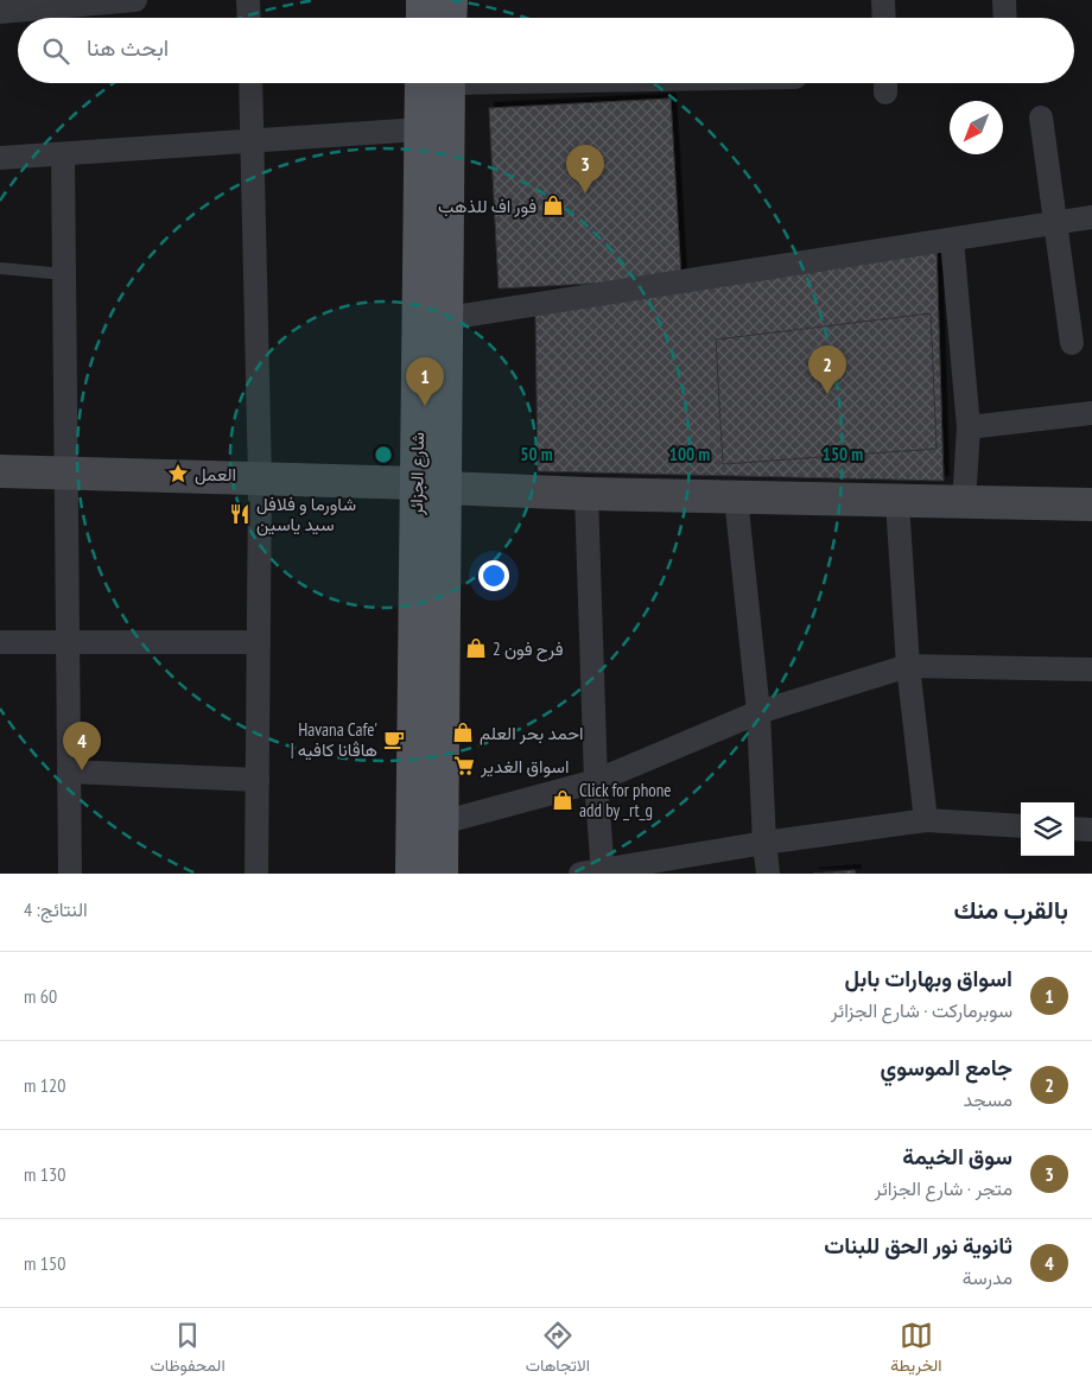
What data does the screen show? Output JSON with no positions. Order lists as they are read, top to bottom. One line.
{"streets":{"main road":["شارع الجزائر"]},"places":{"shop":["فور اف للذهب","فرح فون 2","احمد بحر العلم","Click for phone add by _rt_g"],"place":["العمل"],"restaurant":["شاورما و فلافل سيد ياسين"],"cafe":["Havana Cafe' | هاڤانا كافيه"],"supermarket":["اسواق الغدير"]},"north":"bottom left","page":{"search":"ابحث هنا","pins":["3","2","1","4"],"heading":["بالقرب منك","النتائج: 4"],"list":[{"mark":"1","name":"اسواق وبهارات بابل","note":"سوبرماركت · شارع الجزائر","value":"60 m"},{"mark":"2","name":"جامع الموسوي","note":"مسجد","value":"120 m"},{"mark":"3","name":"سوق الخيمة","note":"متجر · شارع الجزائر","value":"130 m"},{"mark":"4","name":"ثانوية نور الحق للبنات","note":"مدرسة","value":"150 m"}],"nav":["الخريطة","الاتجاهات","المحفوظات"]},"rings":["50 m","100 m","150 m"]}
